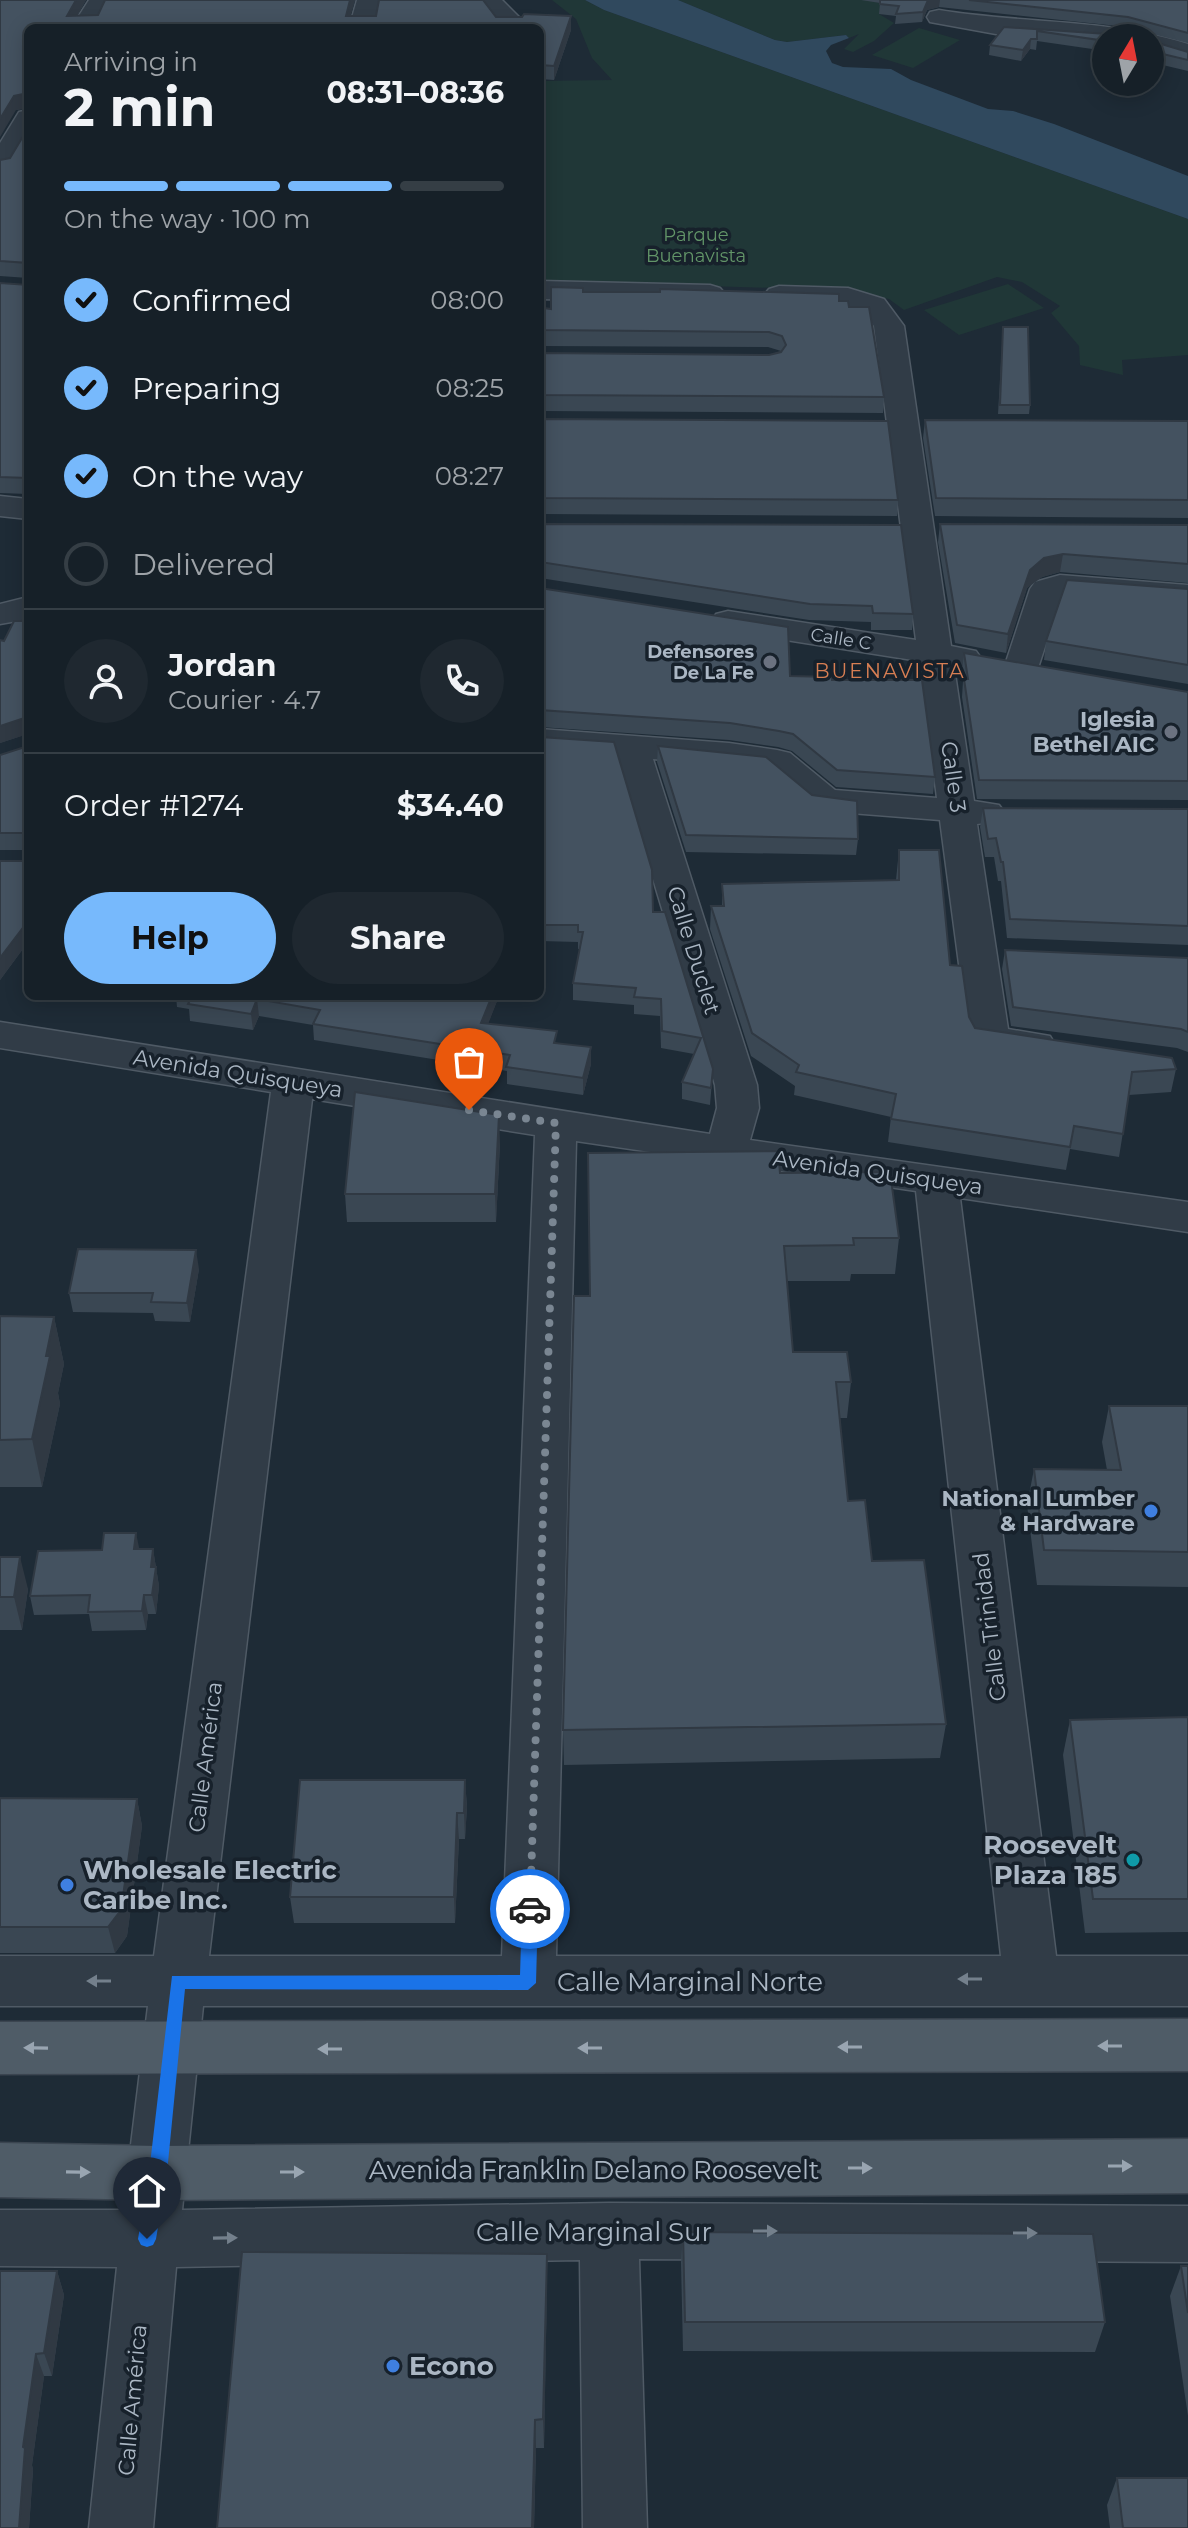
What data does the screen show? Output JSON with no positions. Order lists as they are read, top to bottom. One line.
{"streets":{"main road":["Avenida Franklin Delano Roosevelt"],"street":["Calle C","Calle 3","Calle Duclet","Avenida Quisqueya","Calle Trinidad","Calle América","Calle Marginal Norte","Calle Marginal Sur"]},"crossings":[["Calle C","Calle 3"],["Calle Duclet","Avenida Quisqueya"],["Avenida Quisqueya","Calle Trinidad"],["Avenida Quisqueya","Calle América"],["Calle Trinidad","Calle Marginal Norte"],["Calle América","Calle Marginal Norte"],["Calle América","Avenida Franklin Delano Roosevelt"],["Calle América","Calle Marginal Sur"]],"one_way":["Calle Marginal Norte","Calle Marginal Sur"],"districts":["BUENAVISTA"],"parks":["Parque Buenavista"],"places":["Defensores De La Fe","Iglesia Bethel AIC","National Lumber & Hardware","Roosevelt Plaza 185","Wholesale Electric Caribe Inc.","Econo"],"north":"top","page":{"heading":["2 min","Arriving in","08:31–08:36"],"panel":["Jordan","Courier · 4.7","Order #1274","$34.40"],"bar":"On the way · 100 m","list":[["Confirmed","08:00"],["Preparing","08:25"],["On the way","08:27"],"Delivered"],"buttons":["Help","Share"]}}
